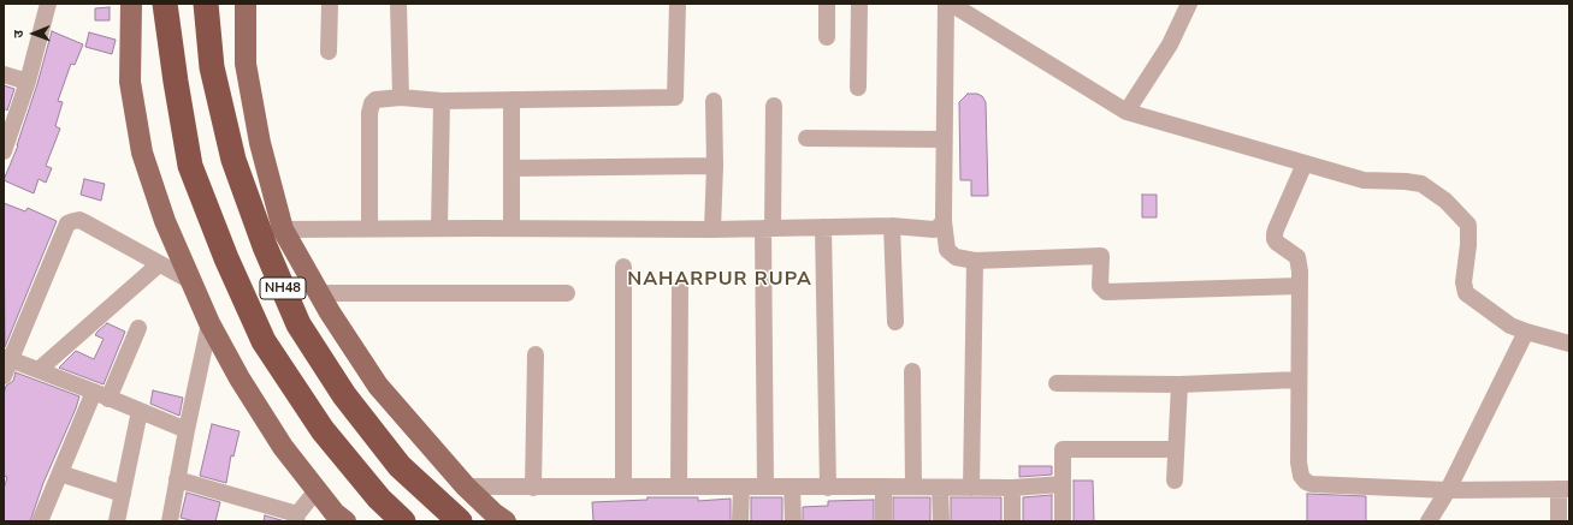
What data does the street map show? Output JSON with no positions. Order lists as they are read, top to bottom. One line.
{"streets":{"highway":["NH48"]},"districts":["NAHARPUR RUPA"],"north":"left"}
